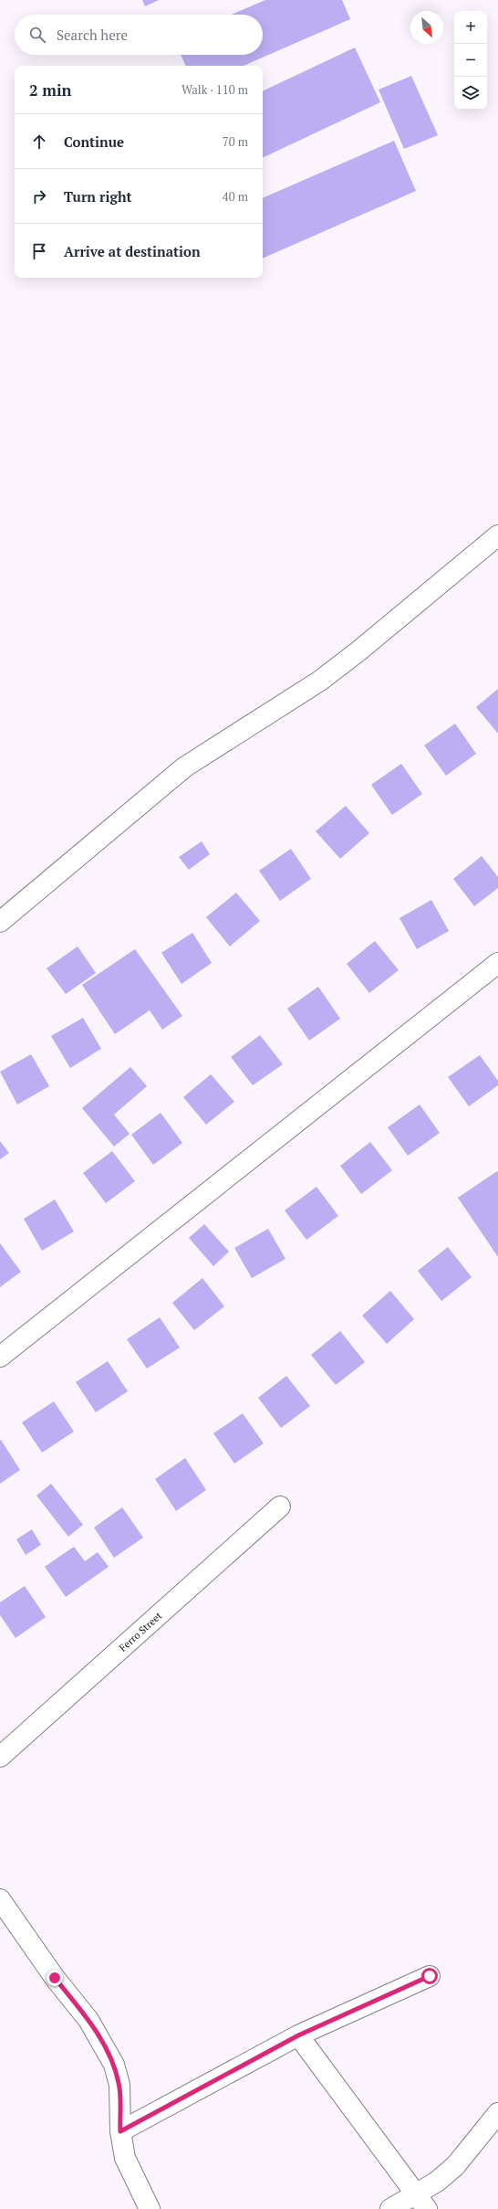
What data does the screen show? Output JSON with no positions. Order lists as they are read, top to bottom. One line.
{"streets":{"street":["Ferro Street"]},"north":"bottom right","page":{"map_buttons":["+","−"],"search":"Search here","heading":["2 min","Walk · 110 m"],"list":[["Continue","70 m"],["Turn right","40 m"],"Arrive at destination"]}}
